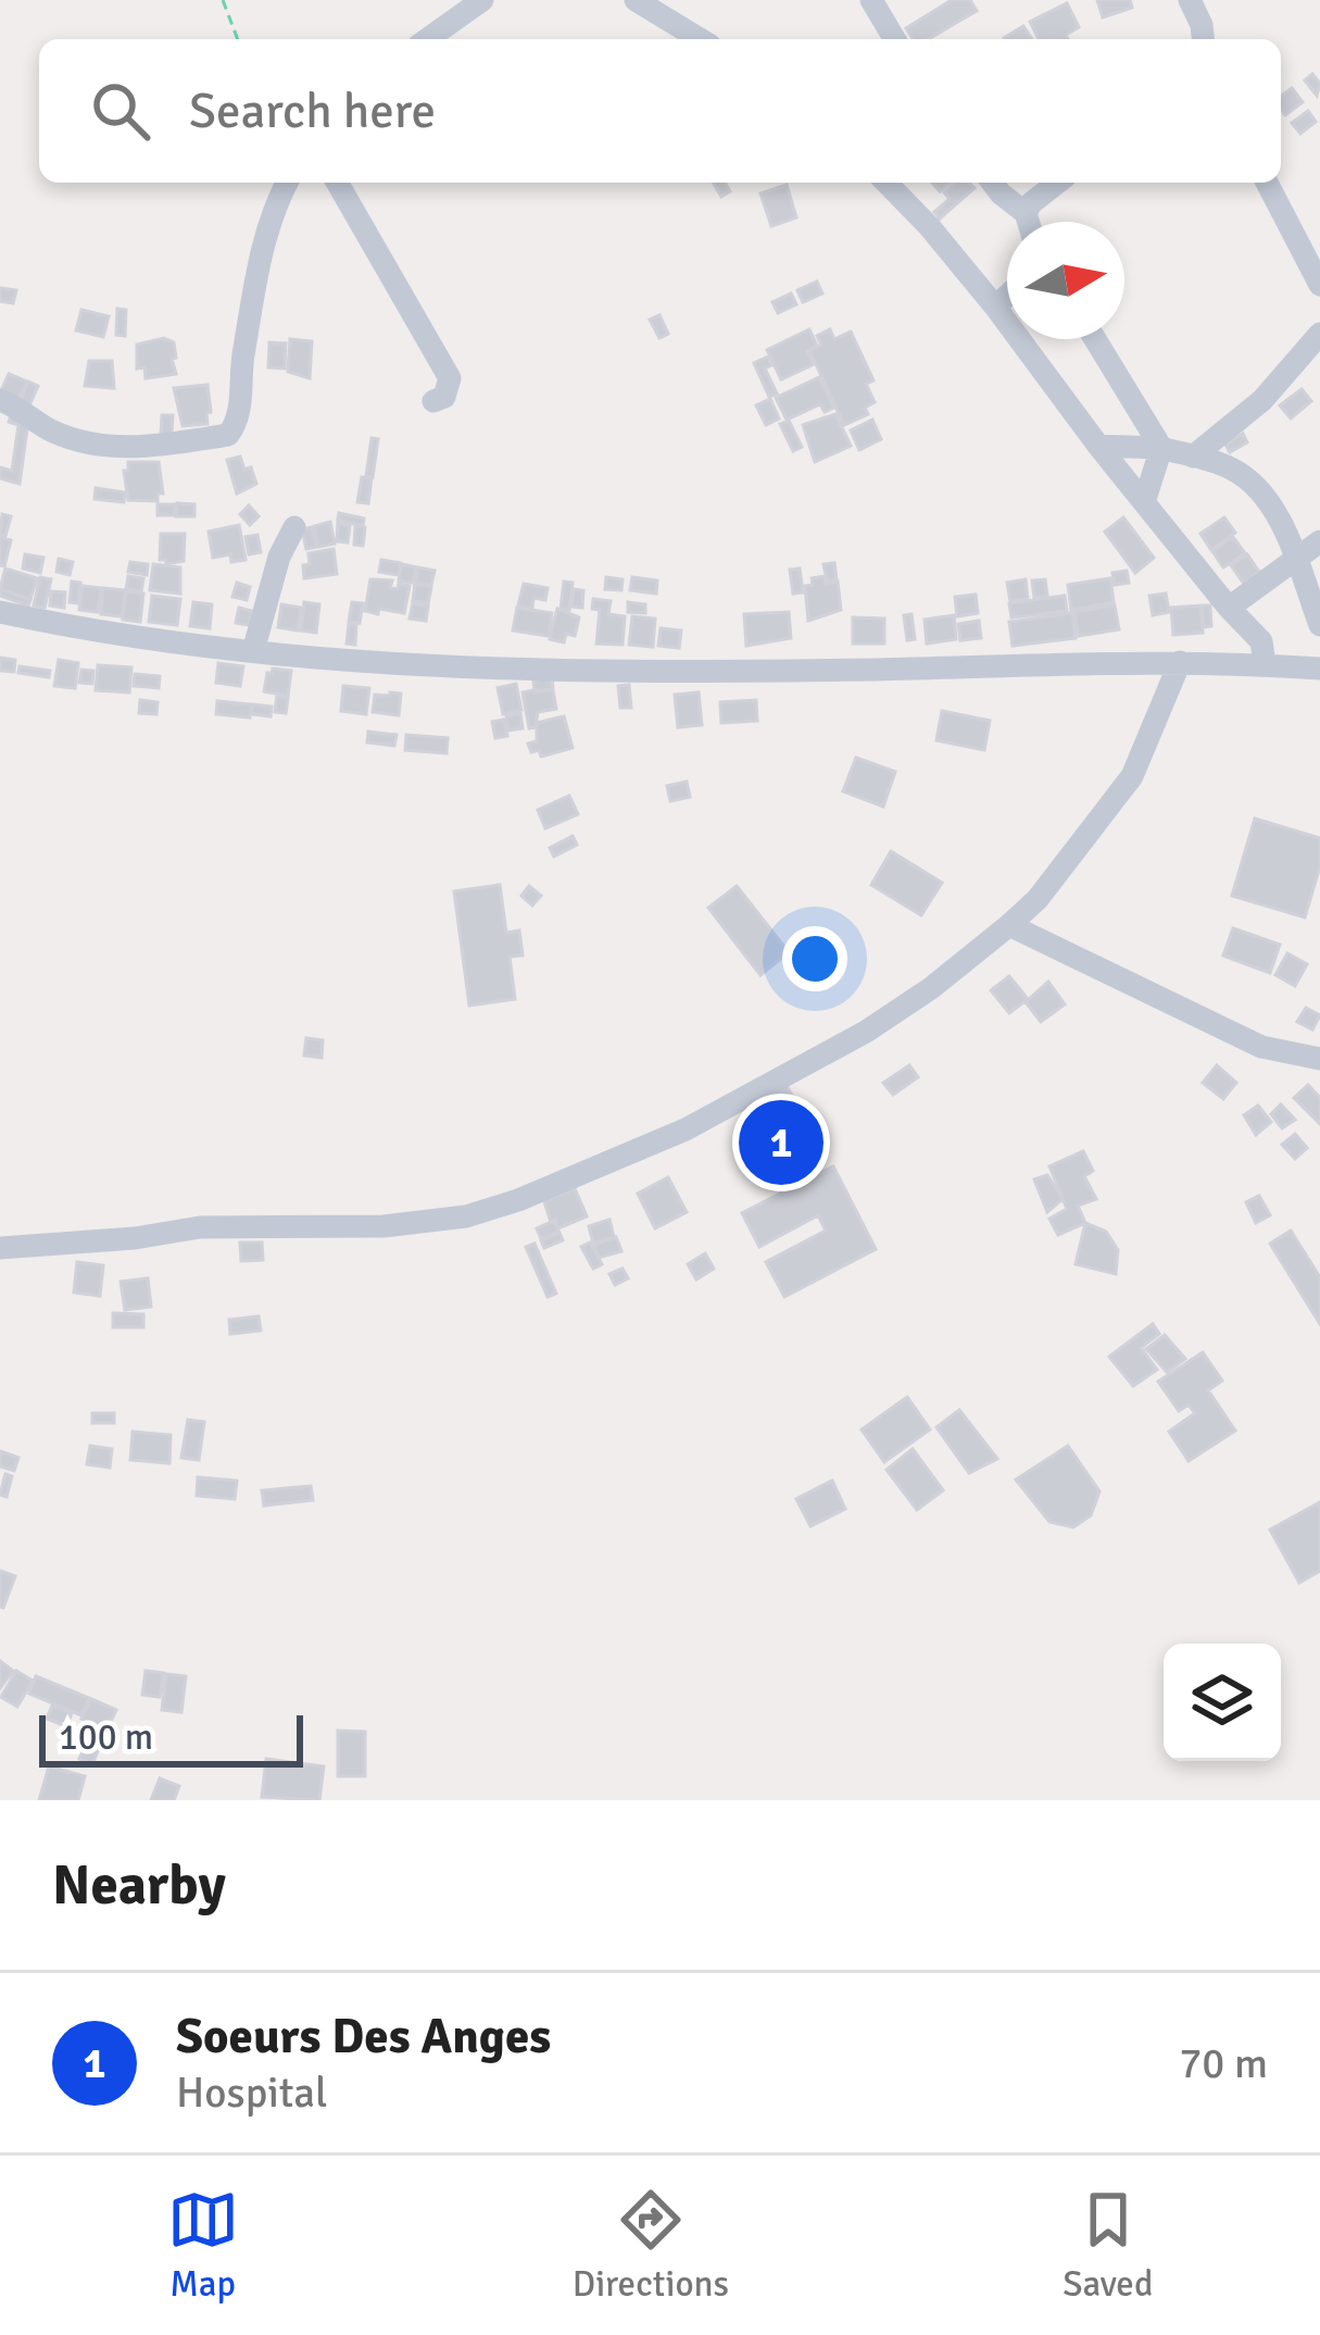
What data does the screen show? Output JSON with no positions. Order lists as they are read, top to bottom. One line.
{"scale_bar":"100 m","north":"right","page":{"search":"Search here","pins":"1","scale":"100 m","heading":"Nearby","list":[{"mark":"1","name":"Soeurs Des Anges","note":"Hospital","value":"70 m"}],"nav":["Map","Directions","Saved"]}}
